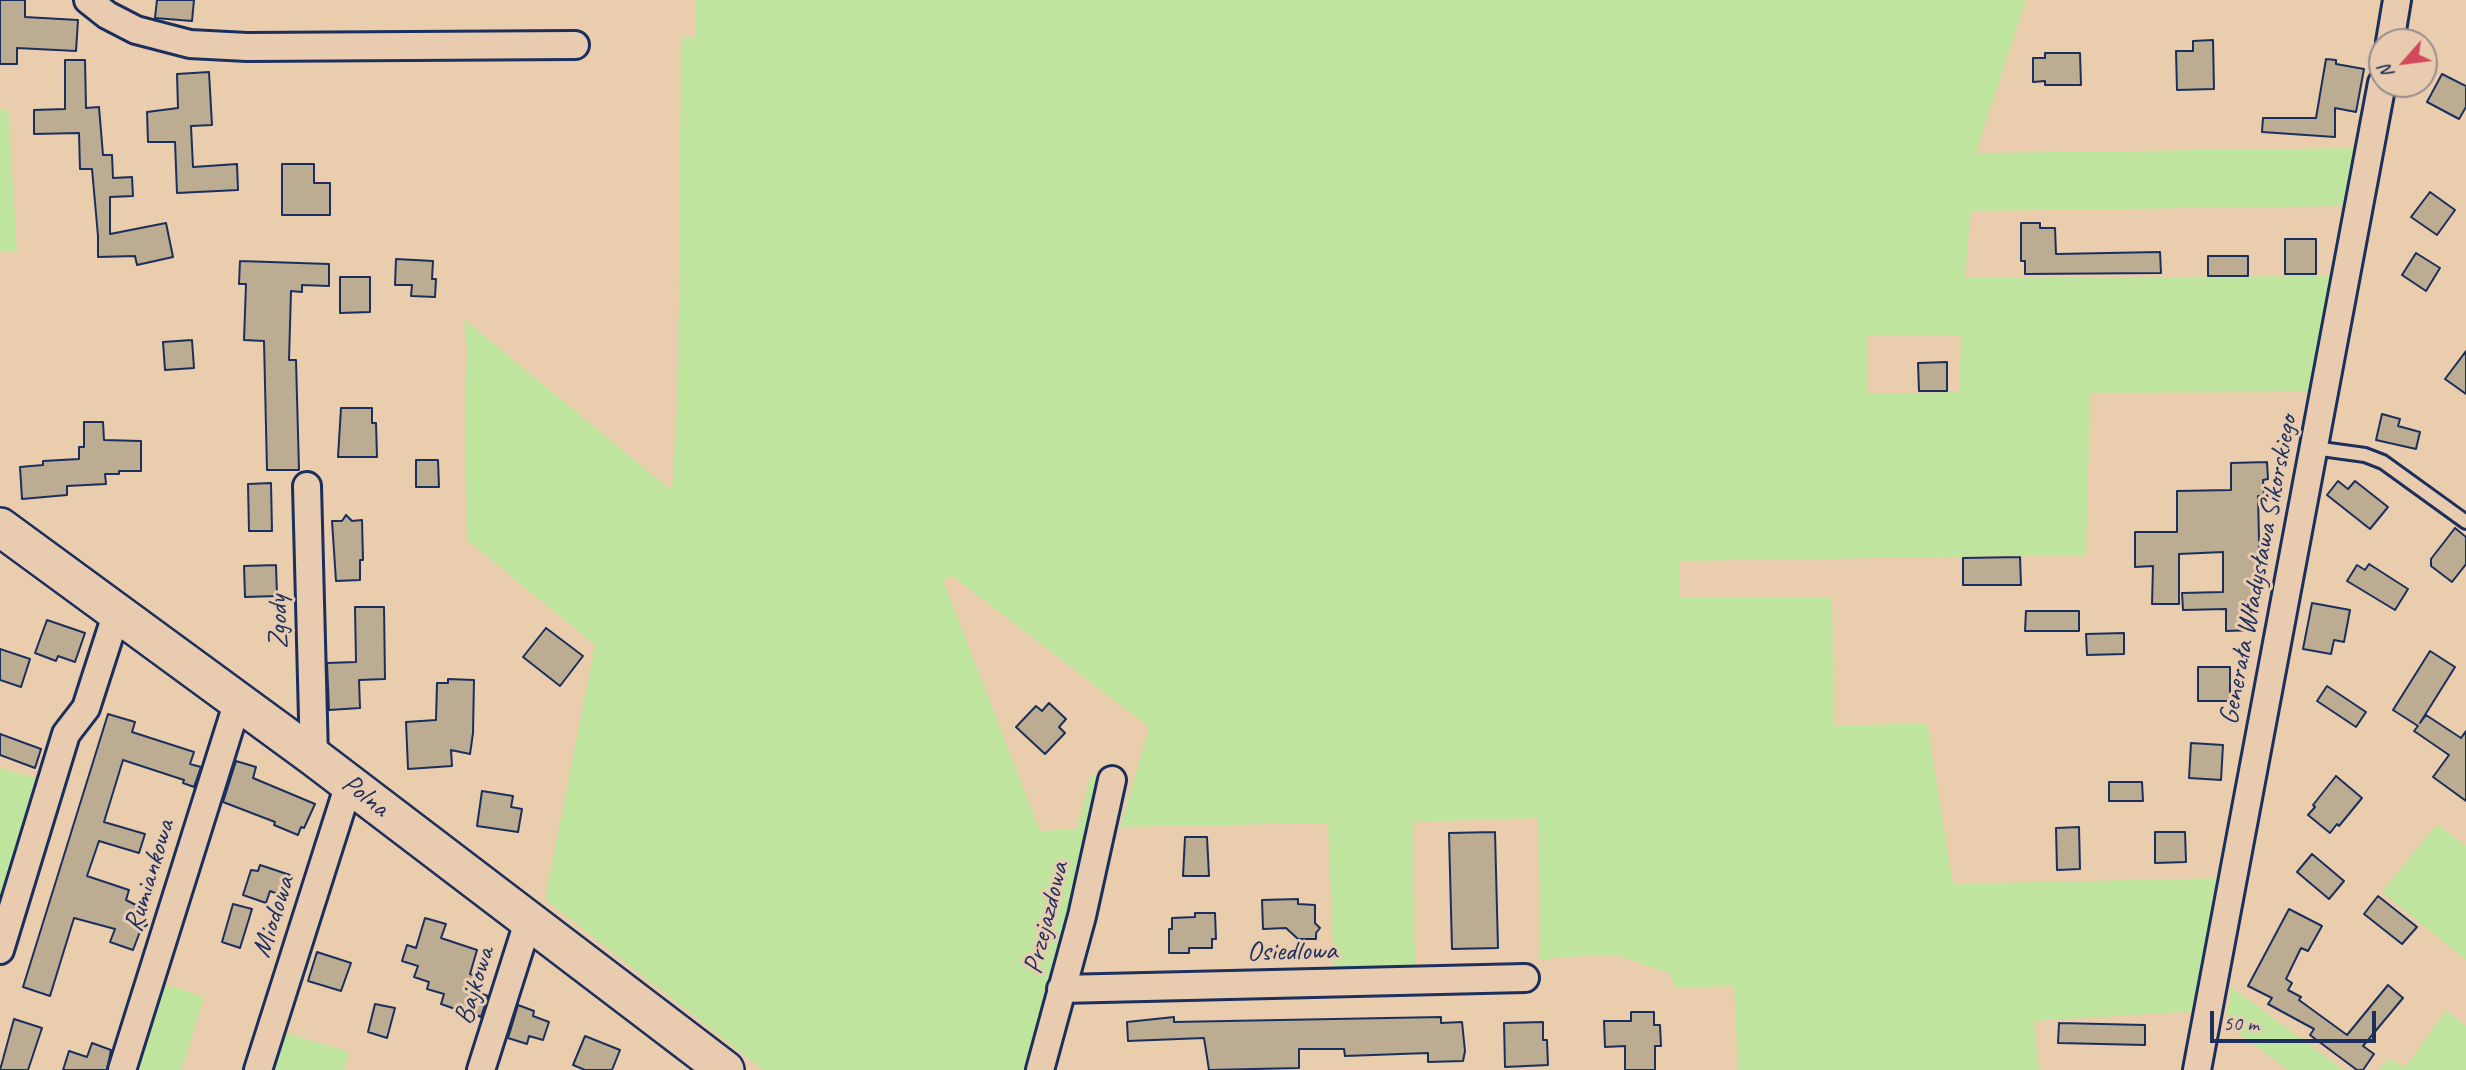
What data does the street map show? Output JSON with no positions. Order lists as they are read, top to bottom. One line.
{"streets":{"street":["Generała Władysława Sikorskiego","Zgody","Polna","Rumiankowa","Miodowa","Przejazdowa","Osiedlowa","Bajkowa"]},"crossings":[["Zgody","Polna"],["Polna","Rumiankowa"],["Polna","Miodowa"],["Polna","Bajkowa"],["Przejazdowa","Osiedlowa"]],"scale_bar":"50 m","north":"bottom left"}
